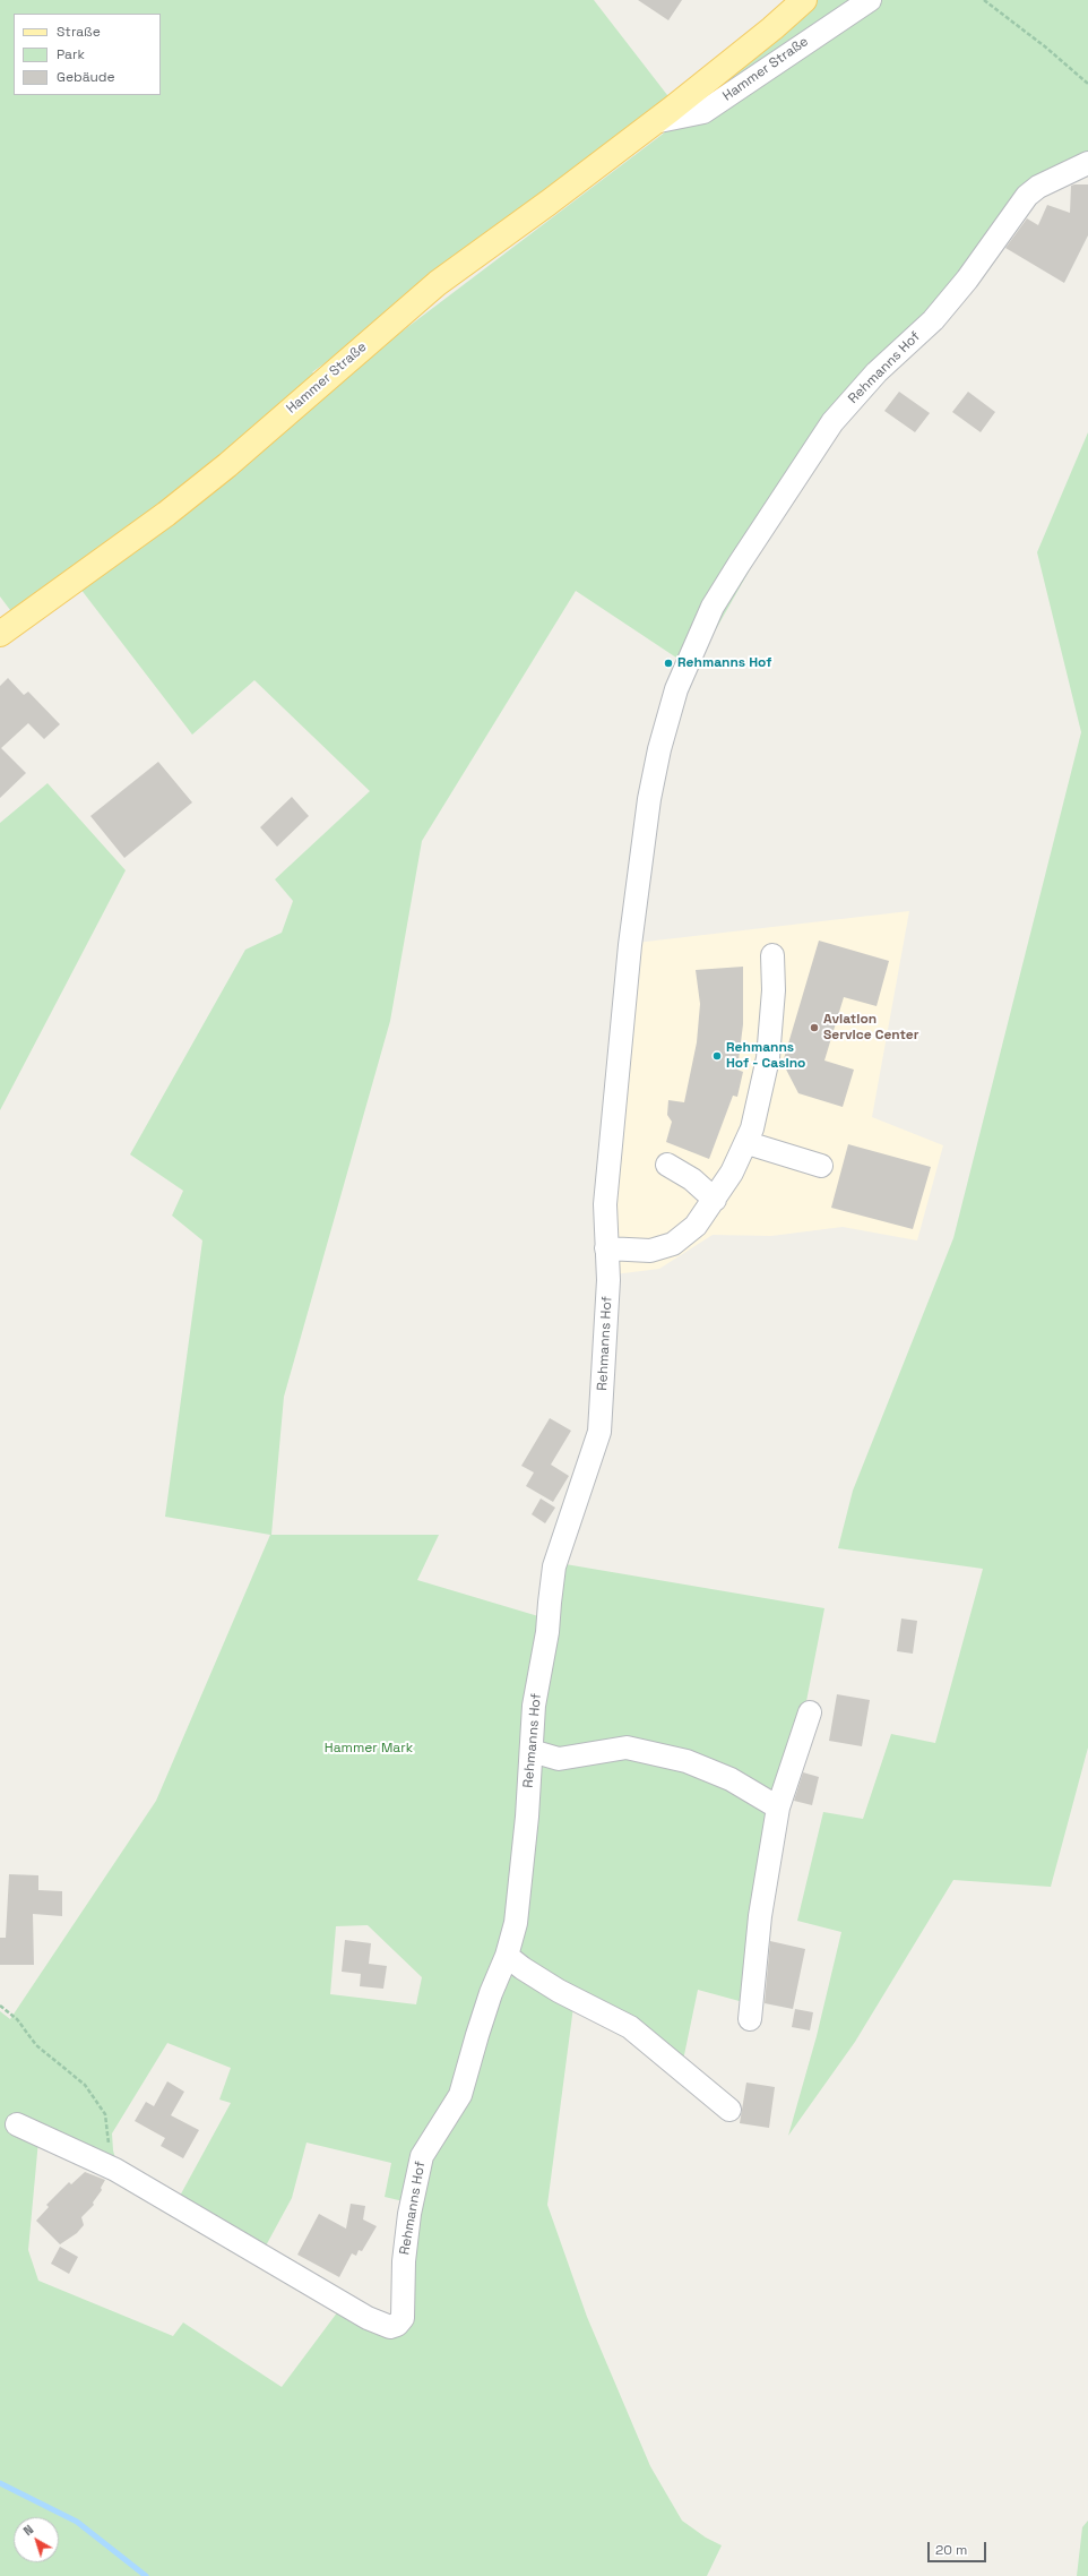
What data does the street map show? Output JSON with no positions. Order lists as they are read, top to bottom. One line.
{"streets":{"main road":["Hammer Straße"],"street":["Rehmanns Hof"]},"parks":["Hammer Mark"],"places":["Rehmanns Hof","Aviation Service Center","Rehmanns Hof - Casino"],"legend":["Straße","Park","Gebäude"],"scale_bar":"20 m","north":"top left"}
